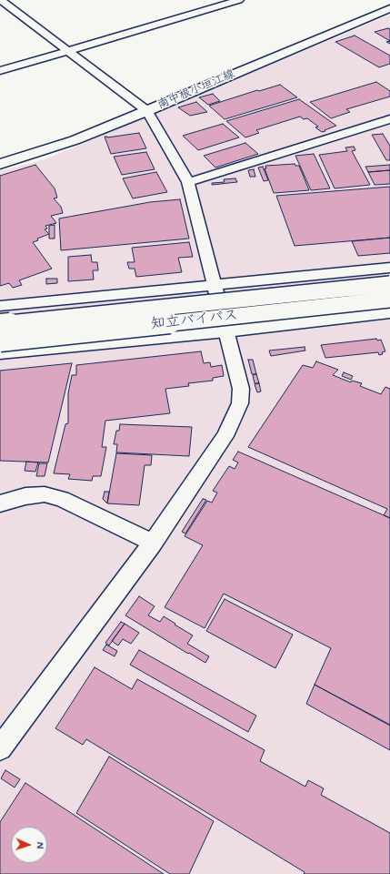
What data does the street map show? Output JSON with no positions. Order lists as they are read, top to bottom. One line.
{"streets":{"main road":["南中根小垣江線","知立バイパス"]},"north":"right"}
